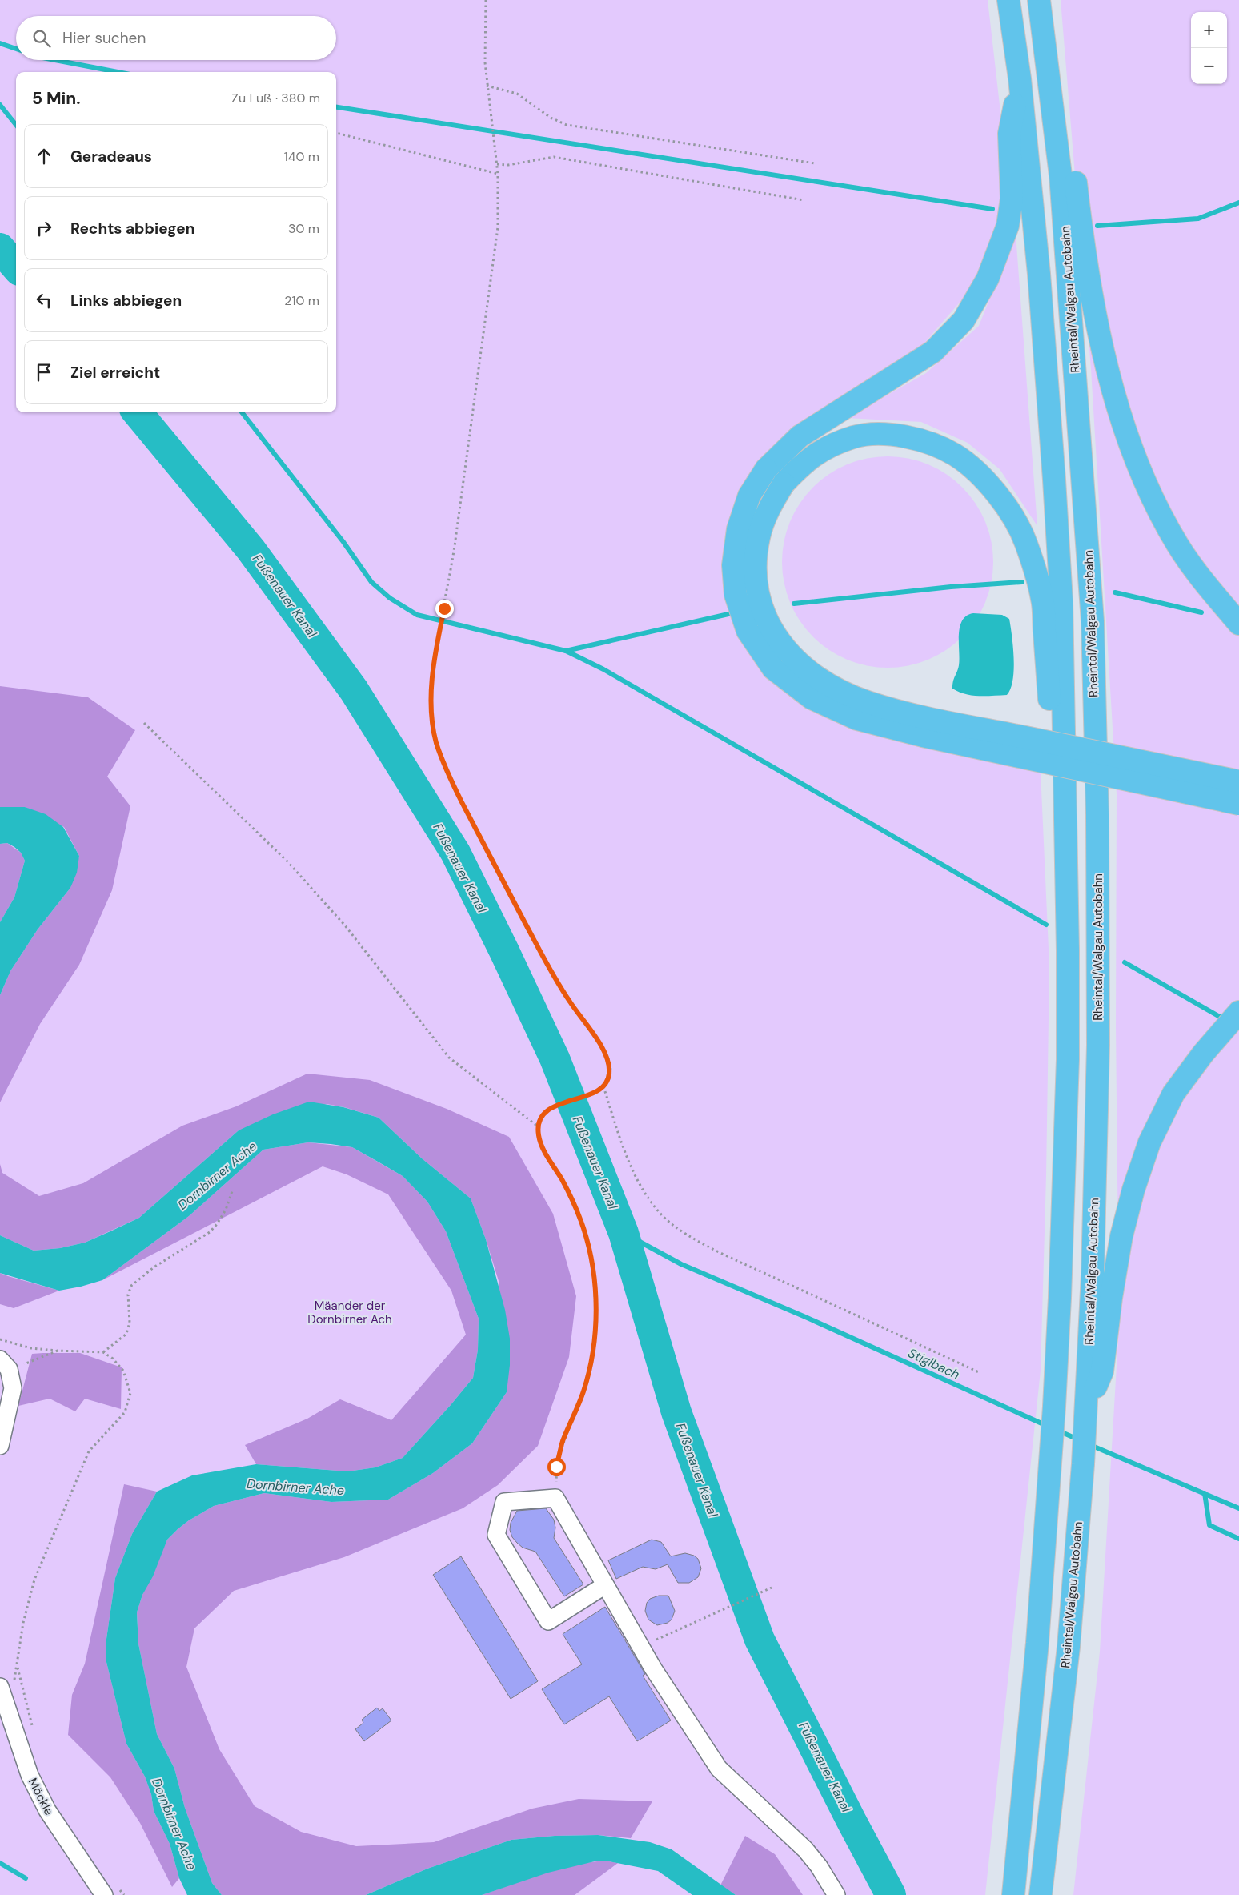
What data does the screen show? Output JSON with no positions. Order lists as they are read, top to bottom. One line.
{"streets":{"highway":["Rheintal/Walgau Autobahn"],"street":["Möckle"]},"water":["Fußenauer Kanal","Dornbirner Ache","Stiglbach"],"parks":["Mäander der Dornbirner Ach"],"page":{"map_buttons":["+","−"],"search":"Hier suchen","heading":["5 Min.","Zu Fuß · 380 m"],"list":[["Geradeaus","140 m"],["Rechts abbiegen","30 m"],["Links abbiegen","210 m"],"Ziel erreicht"]}}
